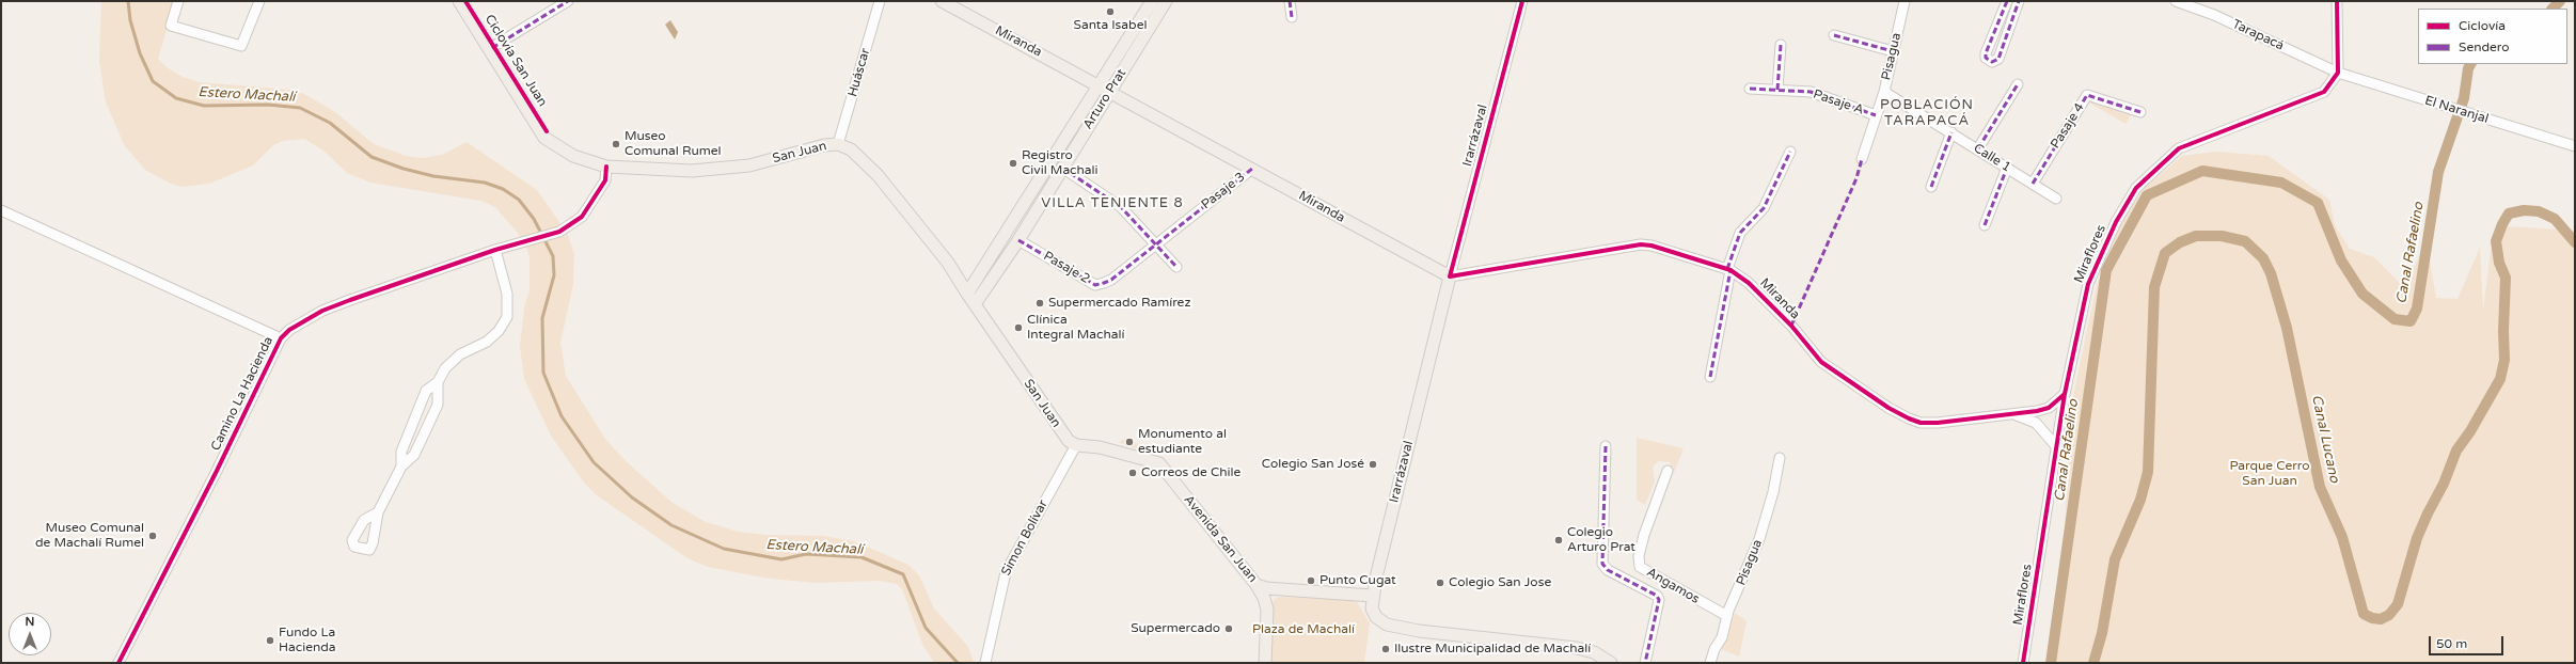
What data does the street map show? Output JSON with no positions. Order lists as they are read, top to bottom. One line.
{"streets":{"main road":["Miranda","Arturo Prat","Irarrázaval","San Juan","Avenida San Juan"],"street":["Tarapacá","Pisagua","Huáscar","Pasaje A","El Naranjal","Pasaje 4","Calle 1","Pasaje 3","Miraflores","Pasaje 2","Camino La Hacienda","Simon Bolívar","Angamos"],"cycle path":["Ciclovía San Juan"]},"crossings":[["Tarapacá","El Naranjal"],["Tarapacá","Miraflores"],["Miranda","Arturo Prat"],["Miranda","Irarrázaval"],["Miranda","Pasaje 3"],["Miranda","Miraflores"],["Pisagua","Pasaje A"],["Pisagua","Calle 1"],["Pisagua","Angamos"],["Huáscar","San Juan"],["Arturo Prat","San Juan"],["Arturo Prat","Pasaje 2"],["El Naranjal","Miraflores"],["Pasaje 4","Calle 1"],["Irarrázaval","Avenida San Juan"],["San Juan","Camino La Hacienda"],["San Juan","Simon Bolívar"],["San Juan","Avenida San Juan"],["Pasaje 3","Pasaje 2"],["Simon Bolívar","Avenida San Juan"]],"districts":["POBLACIÓN TARAPACÁ","VILLA TENIENTE 8"],"water":["Estero Machalí","Canal Rafaelino","Canal Lucano"],"parks":["Parque Cerro San Juan","Plaza de Machalí"],"places":["Santa Isabel","Museo Comunal Rumel","Registro Civil Machali","Supermercado Ramírez","Clínica Integral Machalí","Monumento al estudiante","Colegio San José","Correos de Chile","Museo Comunal de Machalí Rumel","Colegio Arturo Prat","Punto Cugat","Colegio San Jose","Supermercado","Fundo La Hacienda","Ilustre Municipalidad de Machalí"],"legend":["Ciclovía","Sendero"],"scale_bar":"50 m","north":"top"}
